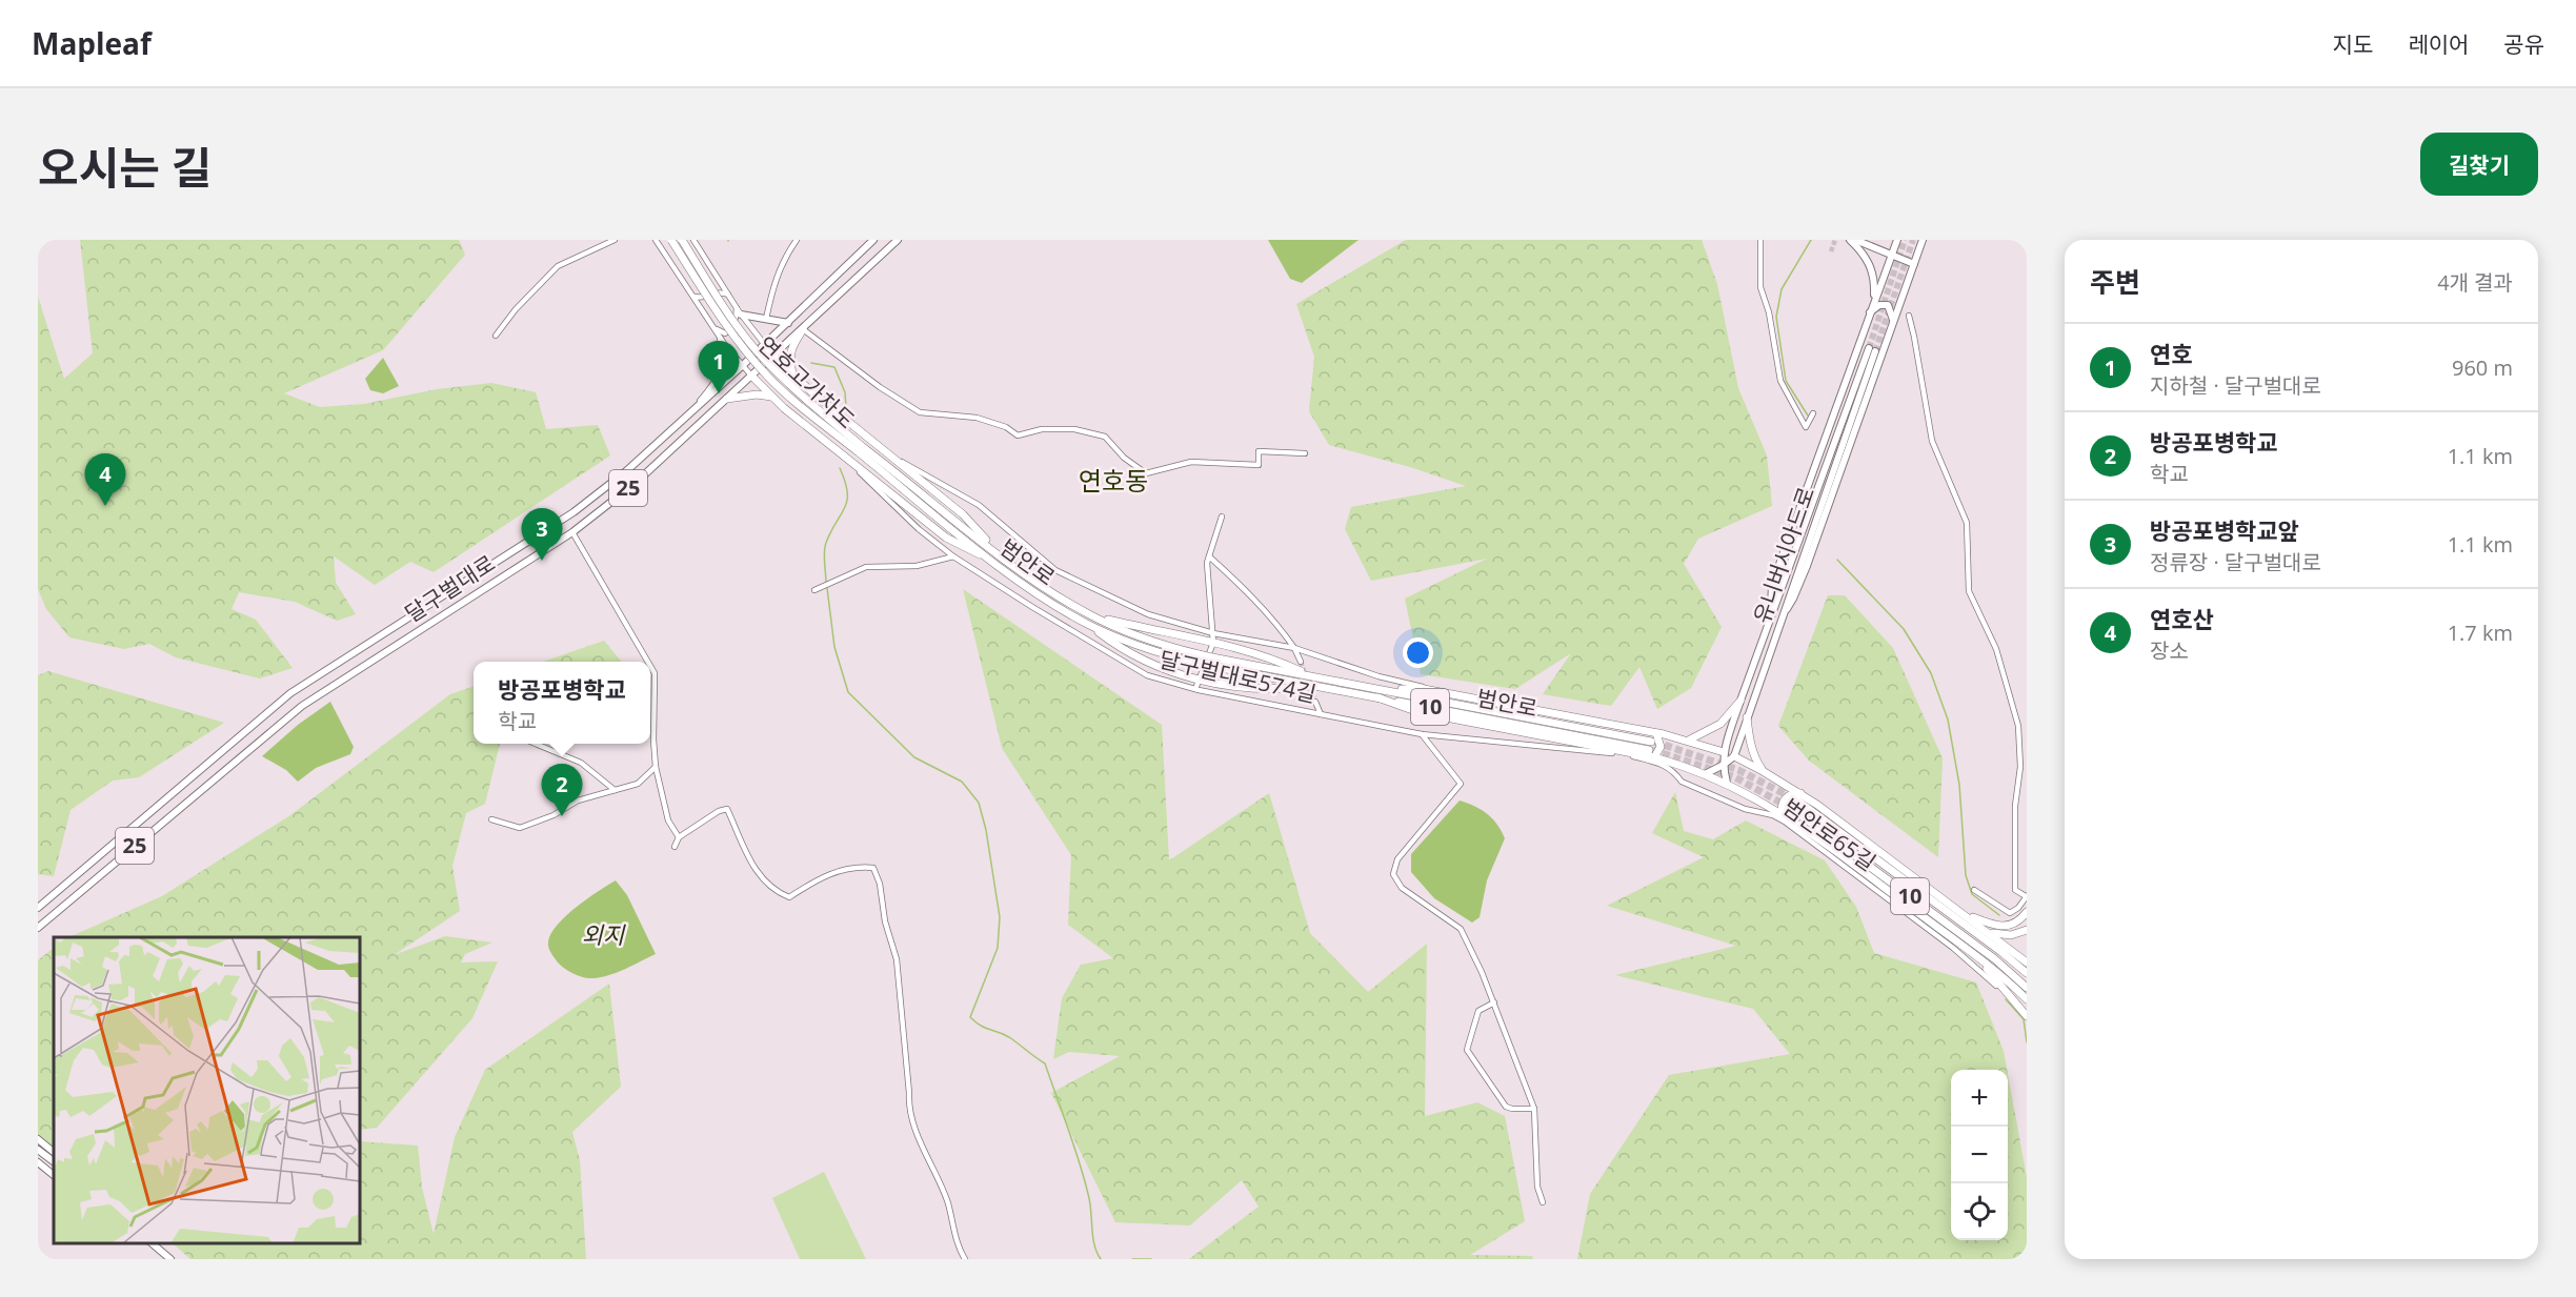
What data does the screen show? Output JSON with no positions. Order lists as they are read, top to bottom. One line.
{"streets":{"highway":["연호고가차도","범안로","10"],"main road":["25","유니버시아드로","달구벌대로"],"street":["달구벌대로574길","범안로65길"]},"crossings":[["연호고가차도","범안로"],["달구벌대로574길","범안로65길"]],"districts":["연호동"],"water":["외지"],"page":{"header":"Mapleaf","nav":["지도","레이어","공유"],"title":"오시는 길","buttons":"길찾기","heading":["주변","4개 결과"],"list":[{"mark":"1","name":"연호","note":"지하철 · 달구벌대로","value":"960 m"},{"mark":"2","name":"방공포병학교","note":"학교","value":"1.1 km"},{"mark":"3","name":"방공포병학교앞","note":"정류장 · 달구벌대로","value":"1.1 km"},{"mark":"4","name":"연호산","note":"장소","value":"1.7 km"}],"pins":["1","4","3","2"],"popup":["방공포병학교","학교"],"map_buttons":["+","−"]}}
